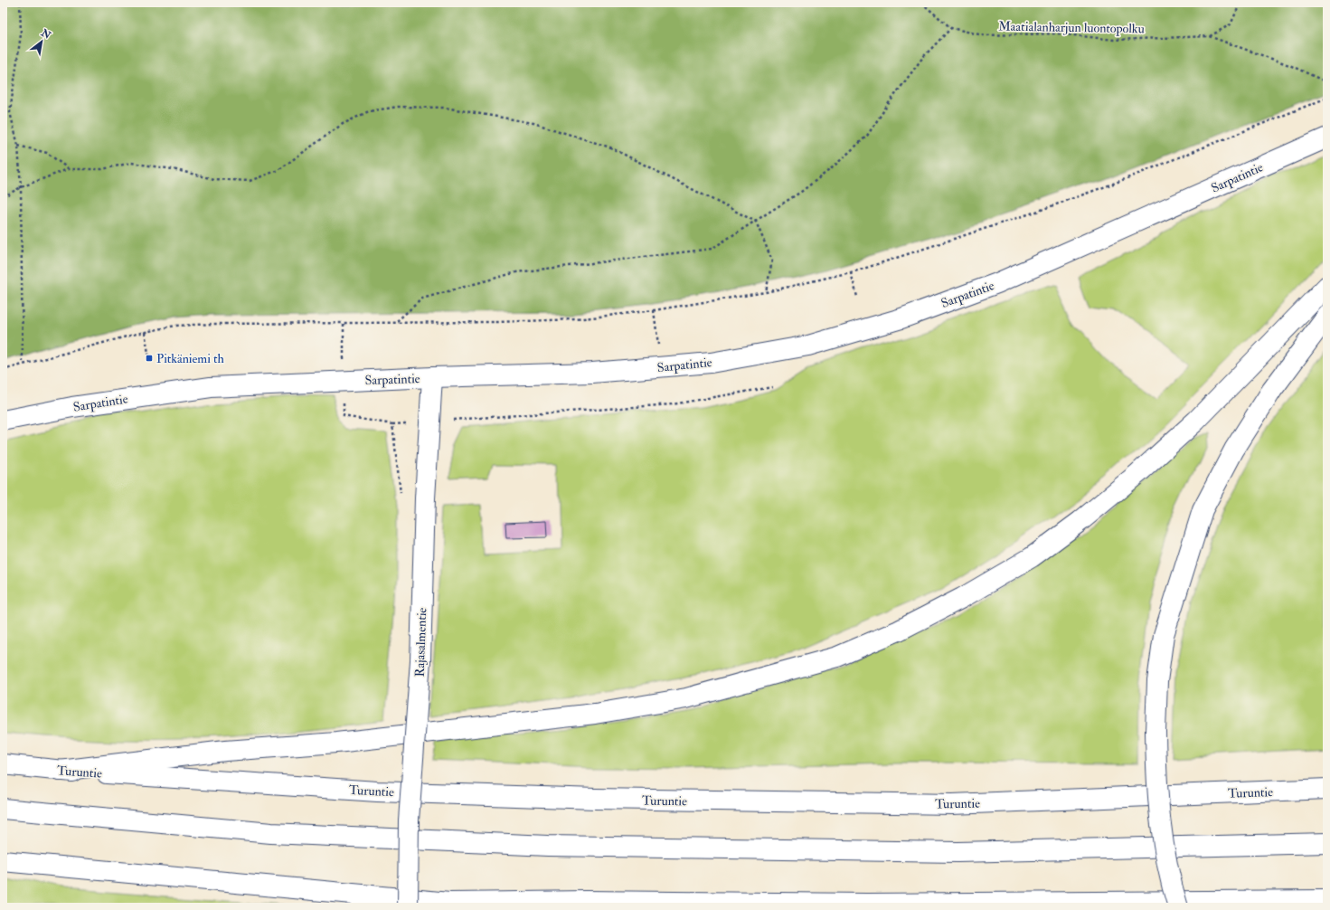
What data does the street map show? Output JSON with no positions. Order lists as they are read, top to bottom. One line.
{"streets":{"main road":["Sarpatintie","Rajasalmentie","Turuntie"],"path":["Maatialanharjun luontopolku"]},"crossings":[["Sarpatintie","Rajasalmentie"]],"places":{"transit":["Pitkäniemi th"]},"north":"top right"}
